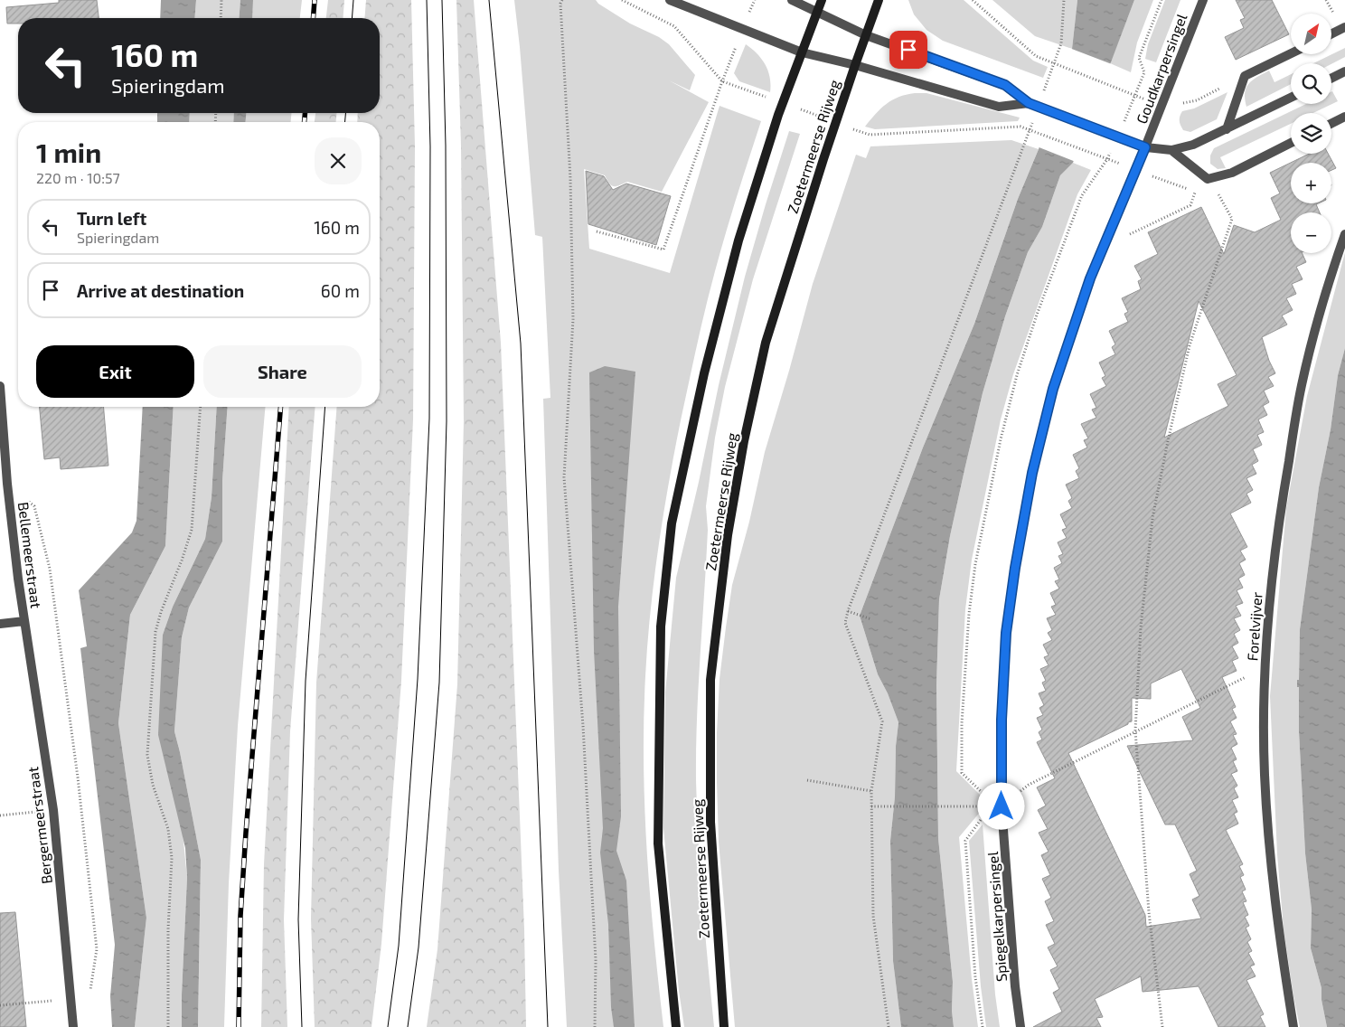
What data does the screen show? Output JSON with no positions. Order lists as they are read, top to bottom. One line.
{"streets":{"main road":["Zoetermeerse Rijweg"],"street":["Goudkarpersingel","Bellemeerstraat","Forelvijver","Bergermeerstraat","Spiegelkarpersingel"]},"crossings":[["Goudkarpersingel","Spiegelkarpersingel"],["Bellemeerstraat","Bergermeerstraat"]],"north":"top right","page":{"map_buttons":["+","−"],"turn":["160 m","Spieringdam"],"heading":["1 min","220 m · 10:57"],"list":[{"name":"Turn left","note":"Spieringdam","value":"160 m"},{"name":"Arrive at destination","value":"60 m"}],"buttons":["Exit","Share"]}}
